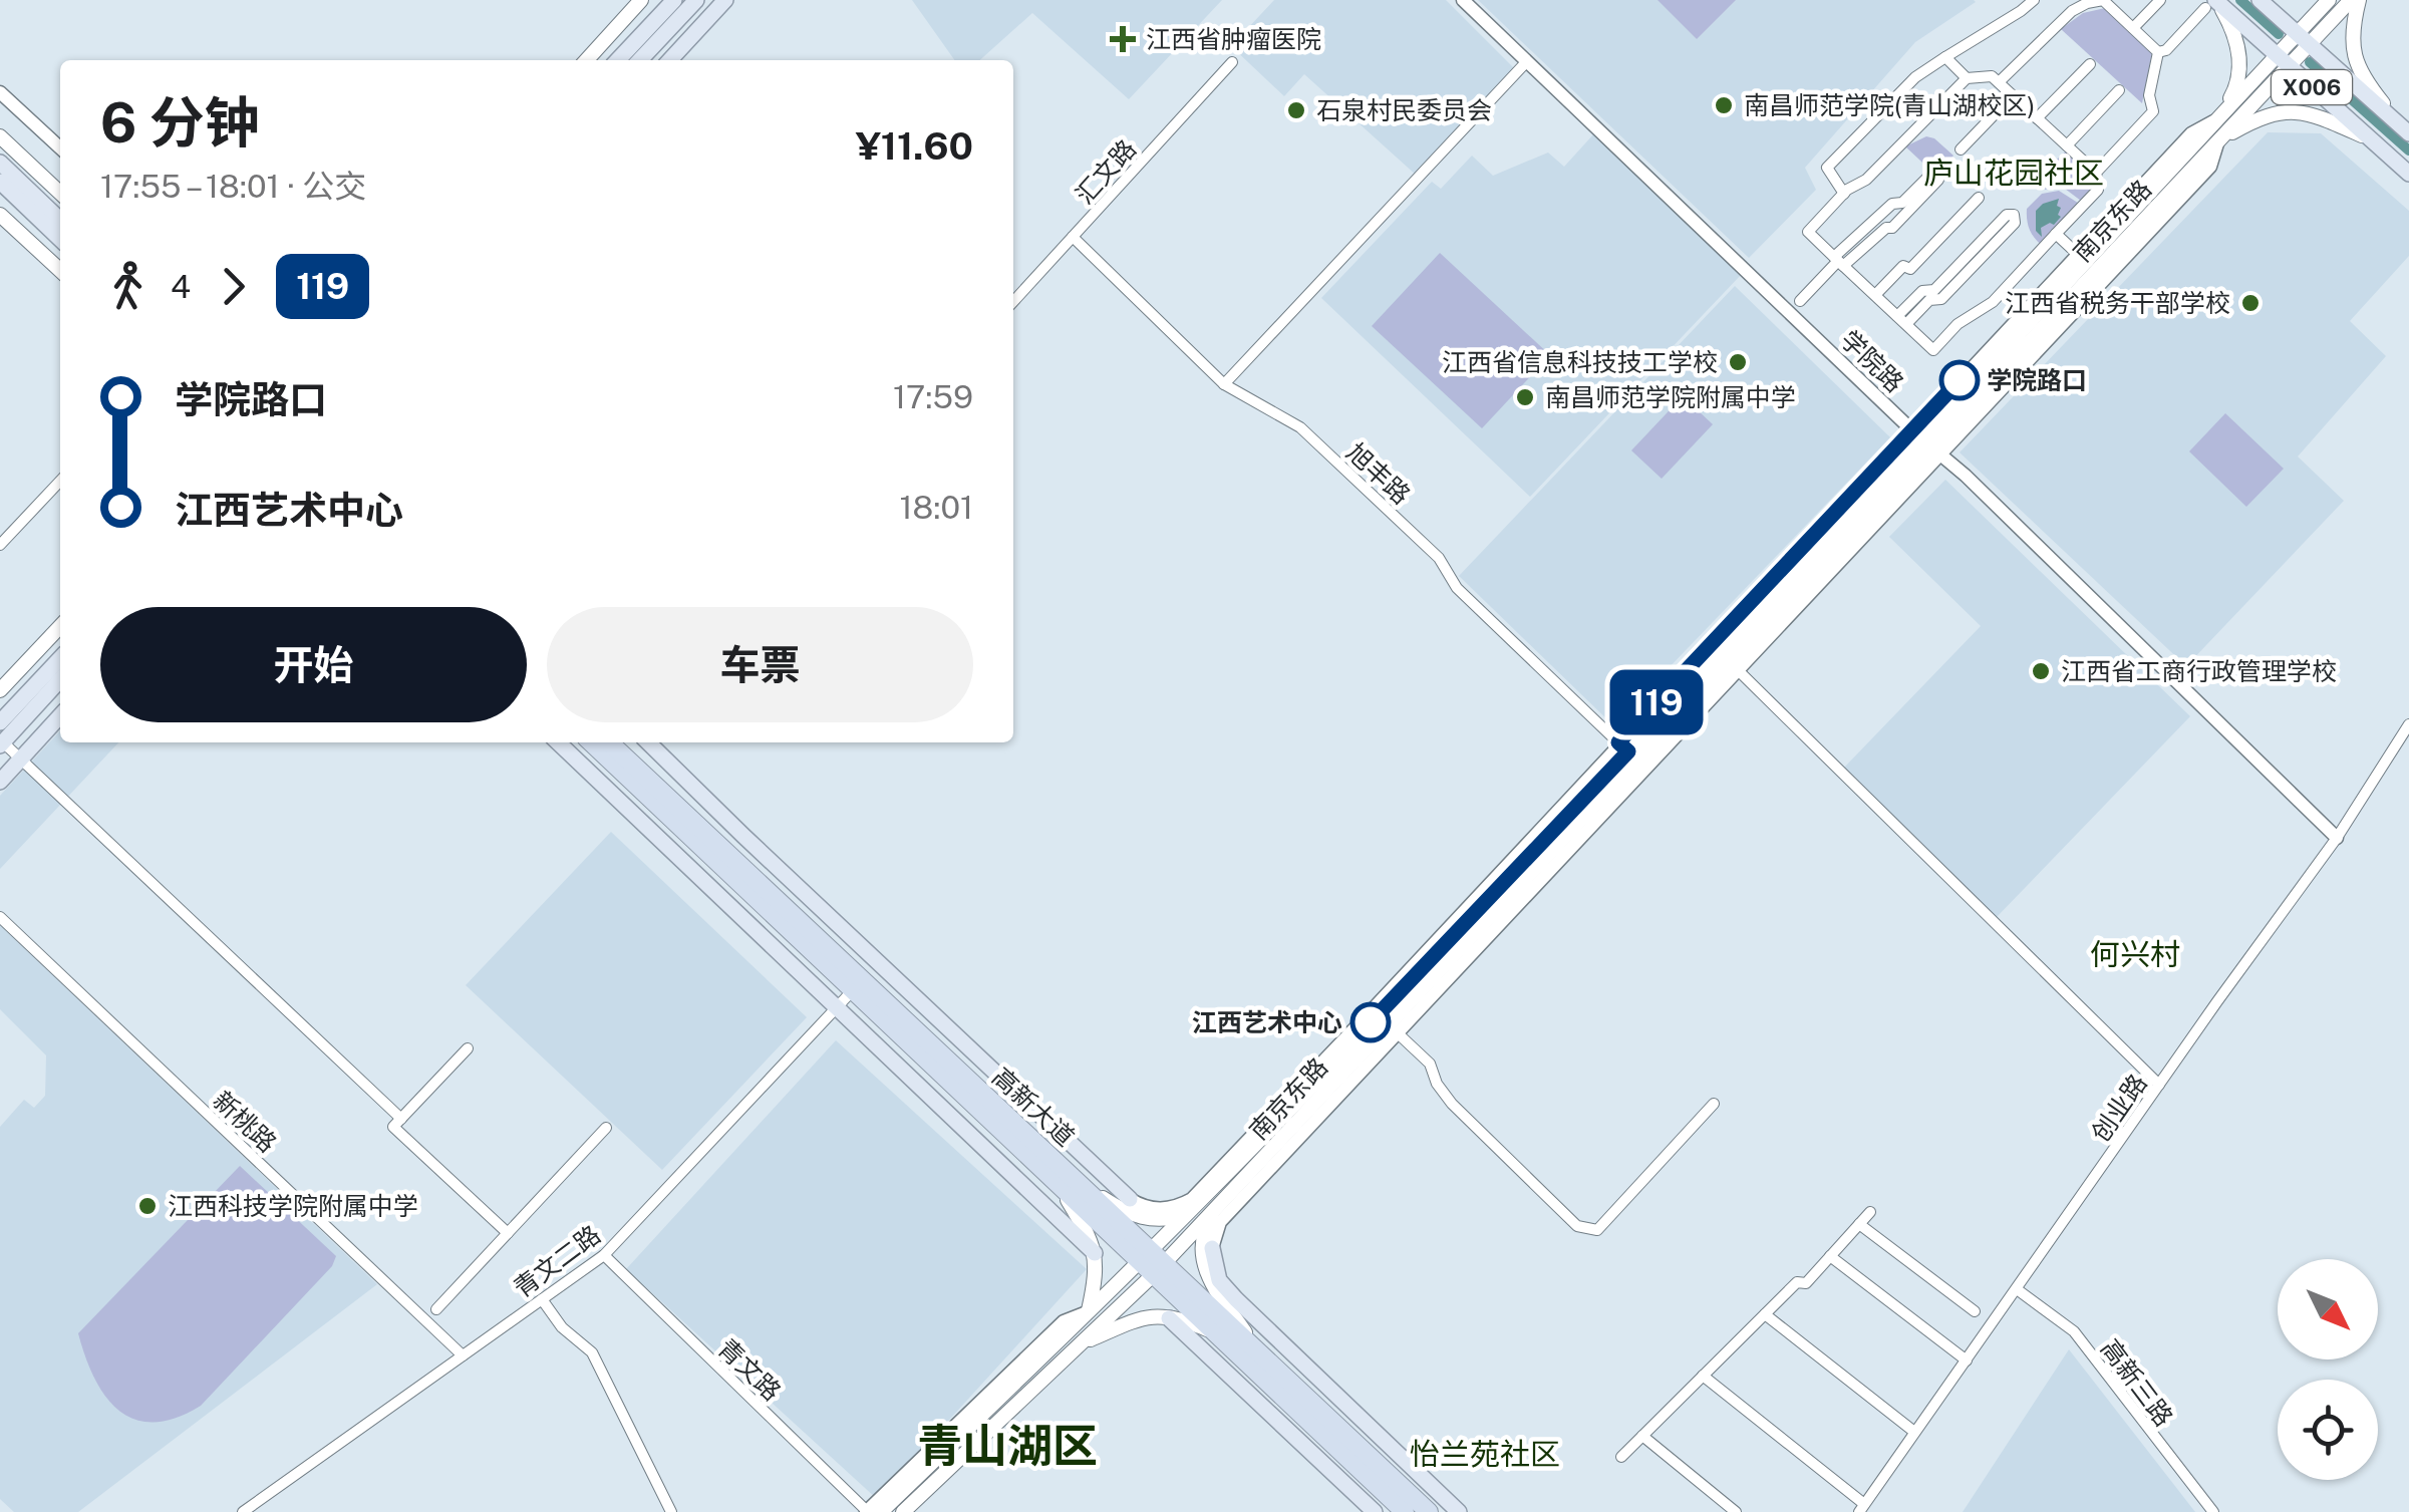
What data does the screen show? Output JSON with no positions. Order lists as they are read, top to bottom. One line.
{"streets":{"highway":["高新大道"],"main road":["X006","南京东路"],"street":["汇文路","学院路","旭丰路","创业路","新桃路","青文二路","青文路","高新三路"]},"crossings":[["X006","南京东路"],["汇文路","旭丰路"],["南京东路","学院路"],["南京东路","旭丰路"],["南京东路","高新大道"],["学院路","创业路"],["高新大道","青文二路"],["创业路","高新三路"],["新桃路","青文二路"],["青文二路","青文路"]],"districts":["庐山花园社区","何兴村","青山湖区","怡兰苑社区"],"places":{"health":["江西省肿瘤医院"],"other":["南昌师范学院(青山湖校区)","石泉村民委员会","江西省税务干部学校","江西省信息科技技工学校","学院路口","南昌师范学院附属中学","江西省工商行政管理学校","江西艺术中心","江西科技学院附属中学"]},"lines":["bus line 119"],"north":"bottom right","page":{"on_map":"119","heading":["6 分钟","17:55 – 18:01 · 公交","¥11.60"],"legs":["4","119"],"list":[{"name":"学院路口","value":"17:59"},{"name":"江西艺术中心","value":"18:01"}],"buttons":["开始","车票"]}}
